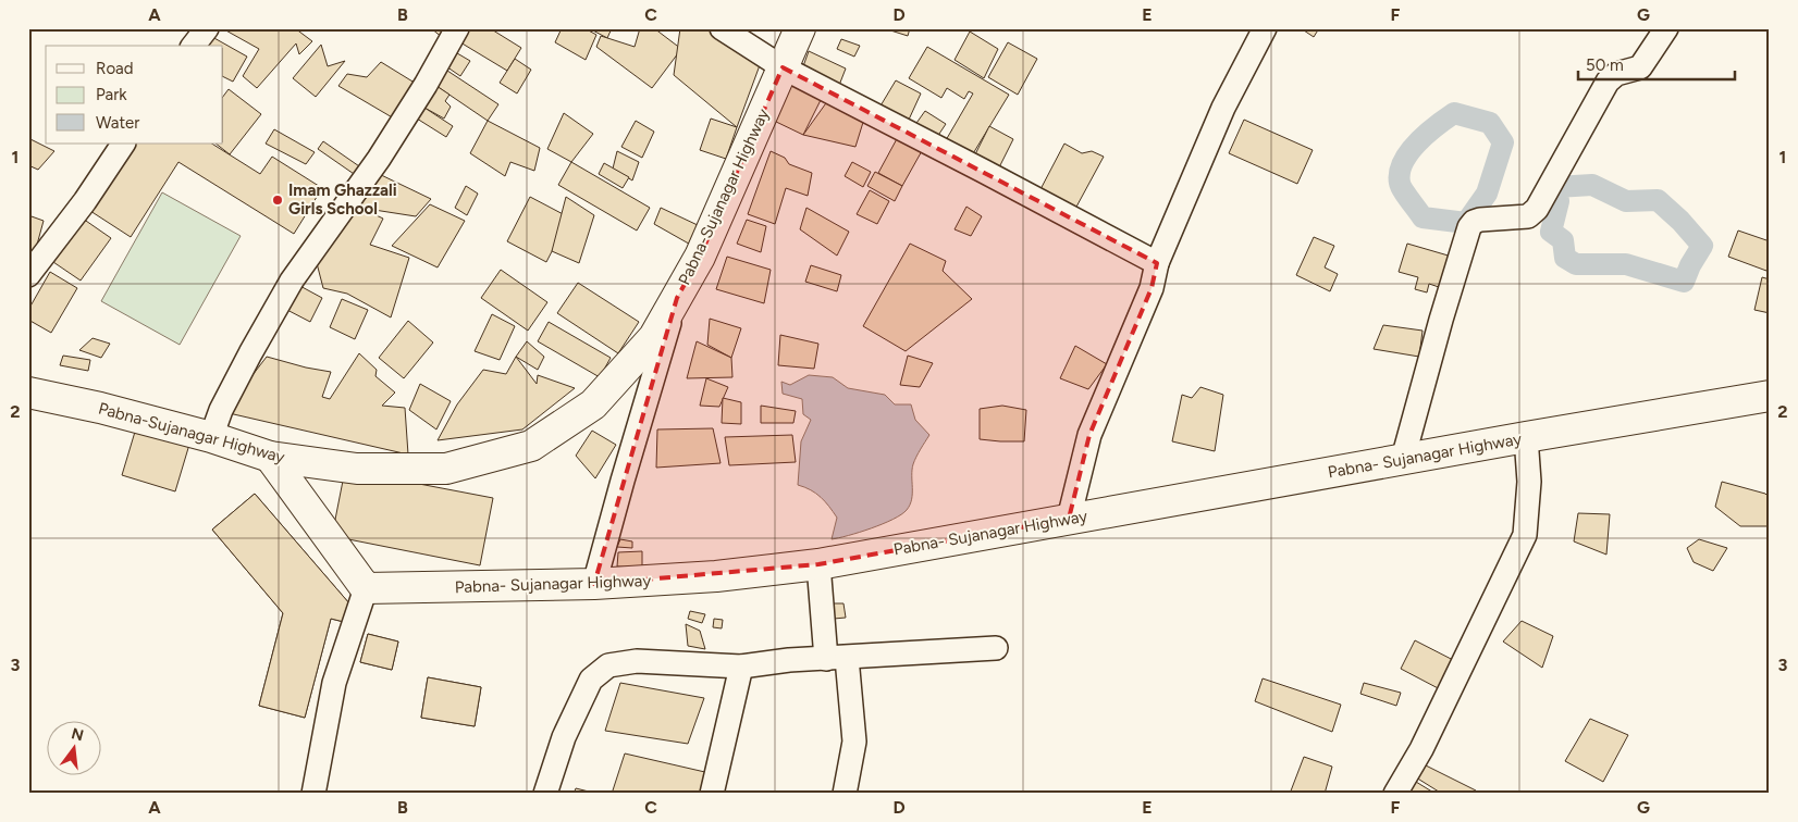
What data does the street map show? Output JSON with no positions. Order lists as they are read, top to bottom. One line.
{"streets":{"main road":["Pabna-Sujanagar Highway","Pabna- Sujanagar Highway"]},"places":["Imam Ghazzali Girls School"],"legend":["Road","Park","Water"],"scale_bar":"50 m","north":"top","grid":{"columns":["A","B","C","D","E","F","G"],"rows":["1","2","3"]}}
